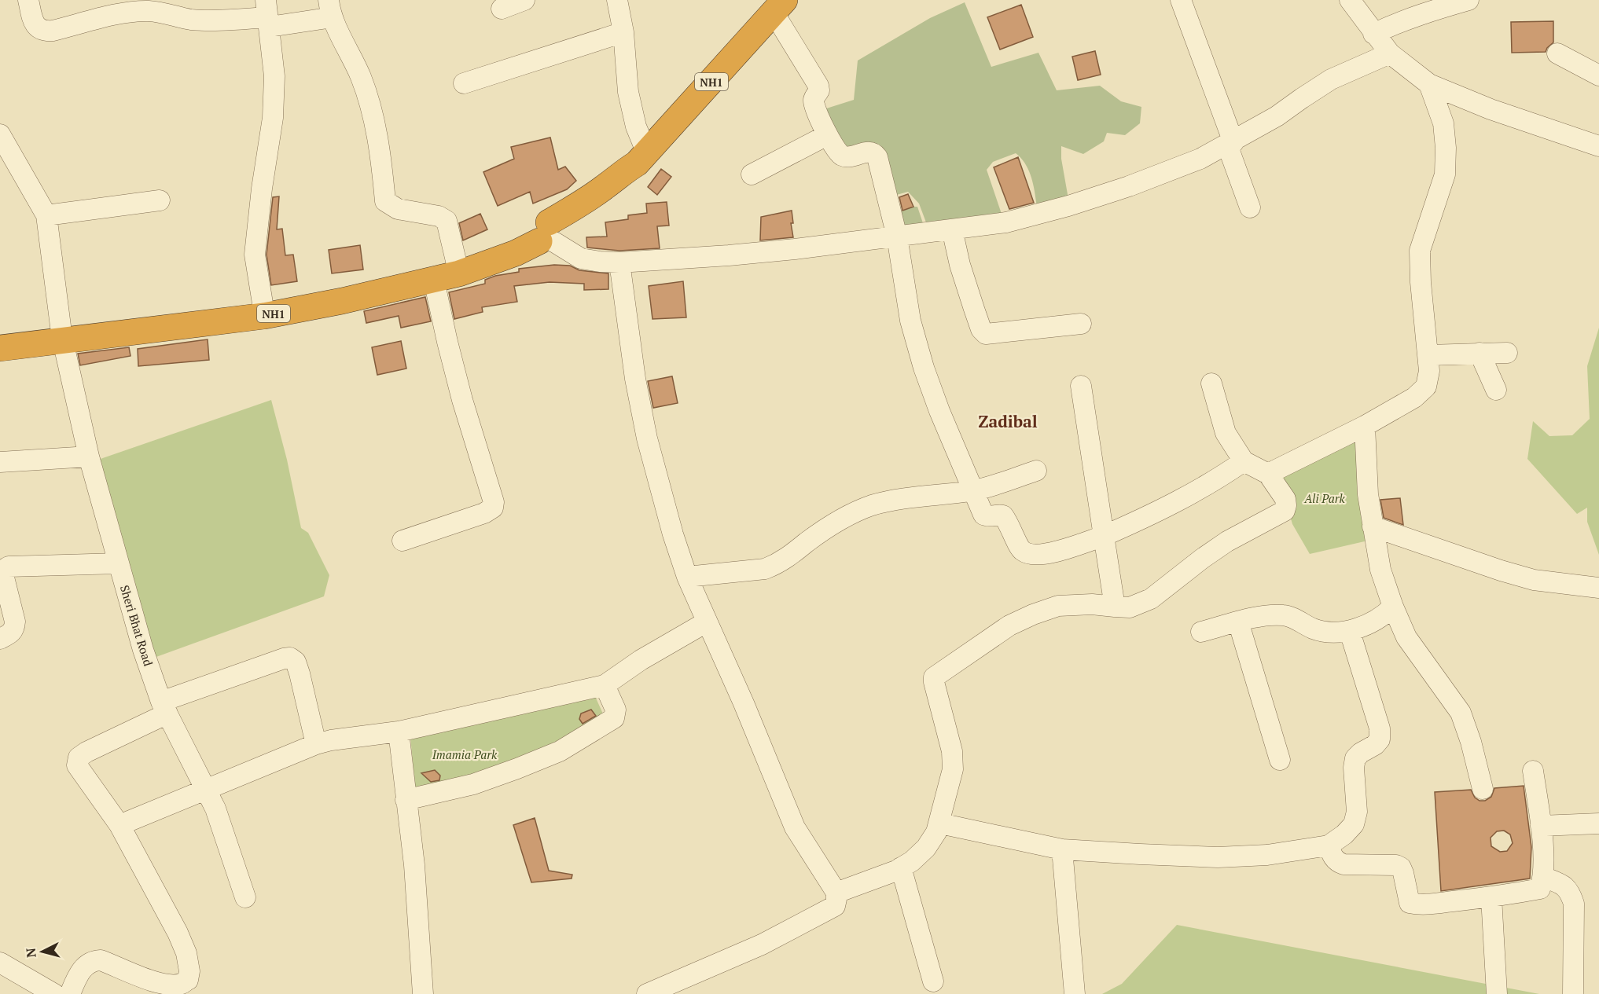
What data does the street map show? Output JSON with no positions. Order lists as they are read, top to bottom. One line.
{"streets":{"highway":["NH1"],"street":["Sheri Bhat Road"]},"crossings":[["NH1","Sheri Bhat Road"]],"districts":["Zadibal"],"parks":["Ali Park","Imamia Park"],"north":"left"}
